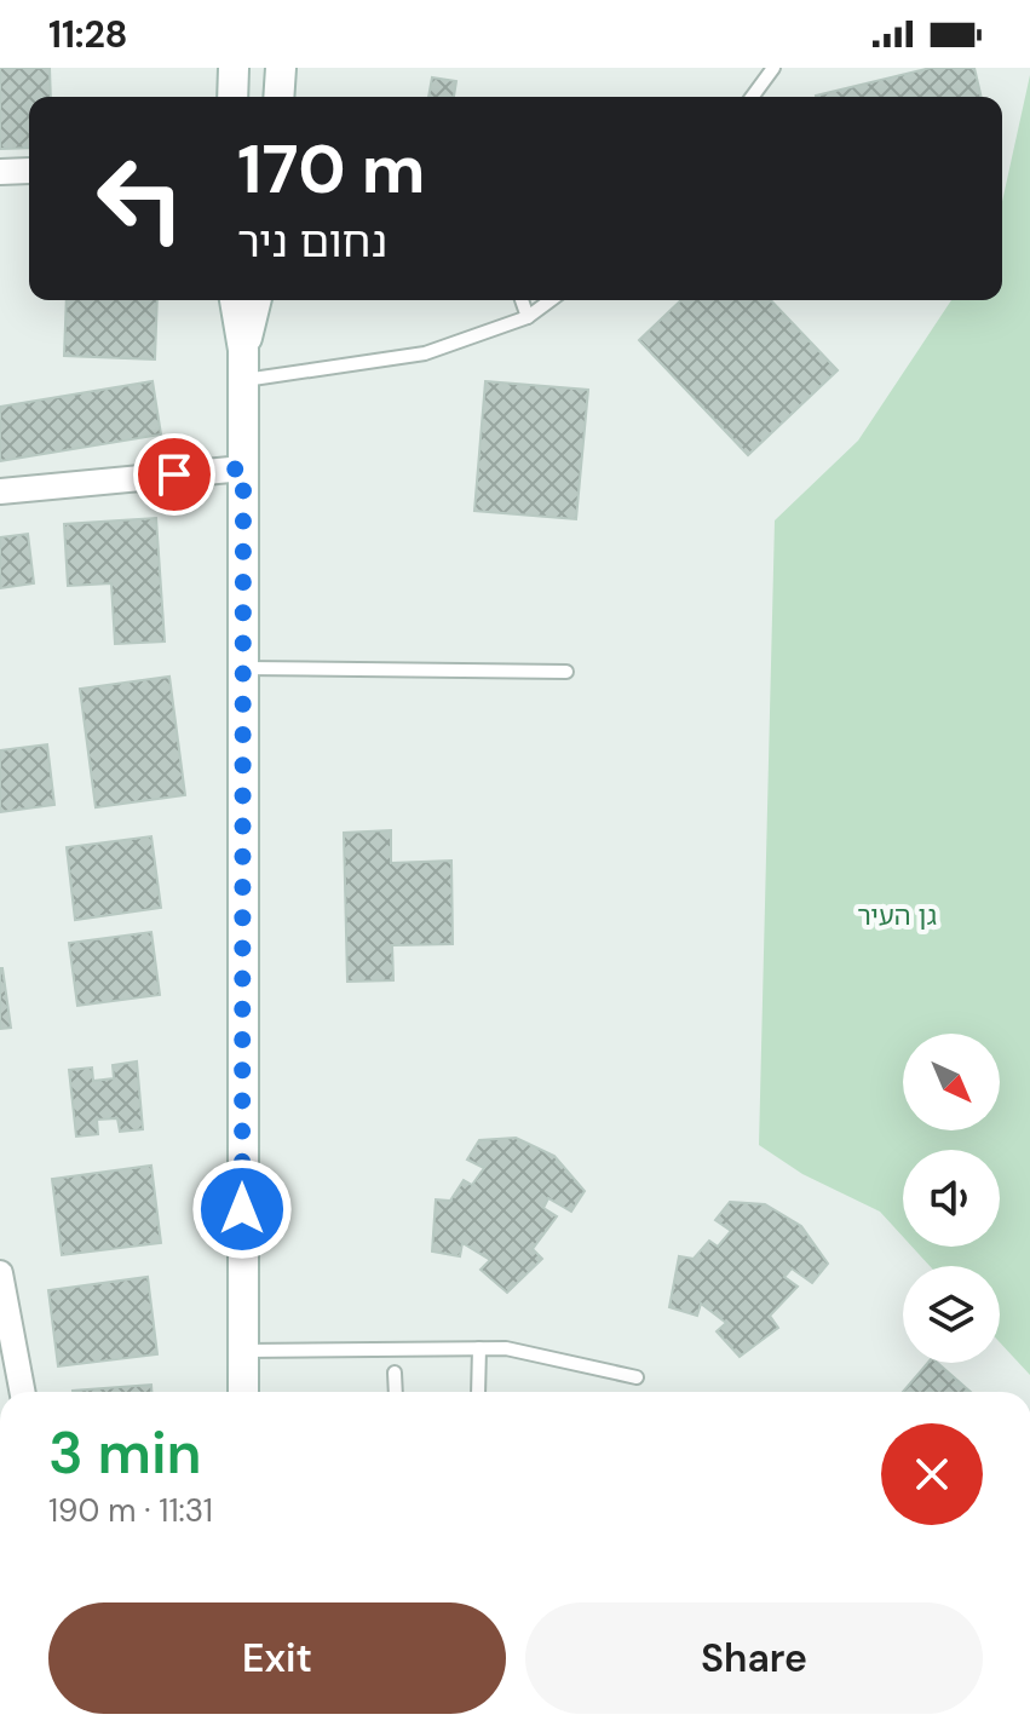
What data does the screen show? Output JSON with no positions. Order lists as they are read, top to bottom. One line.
{"parks":["גן העיר"],"north":"bottom right","page":{"status":"11:28","turn":["170 m","נחום ניר"],"heading":["3 min","190 m · 11:31"],"buttons":["Exit","Share"]}}
